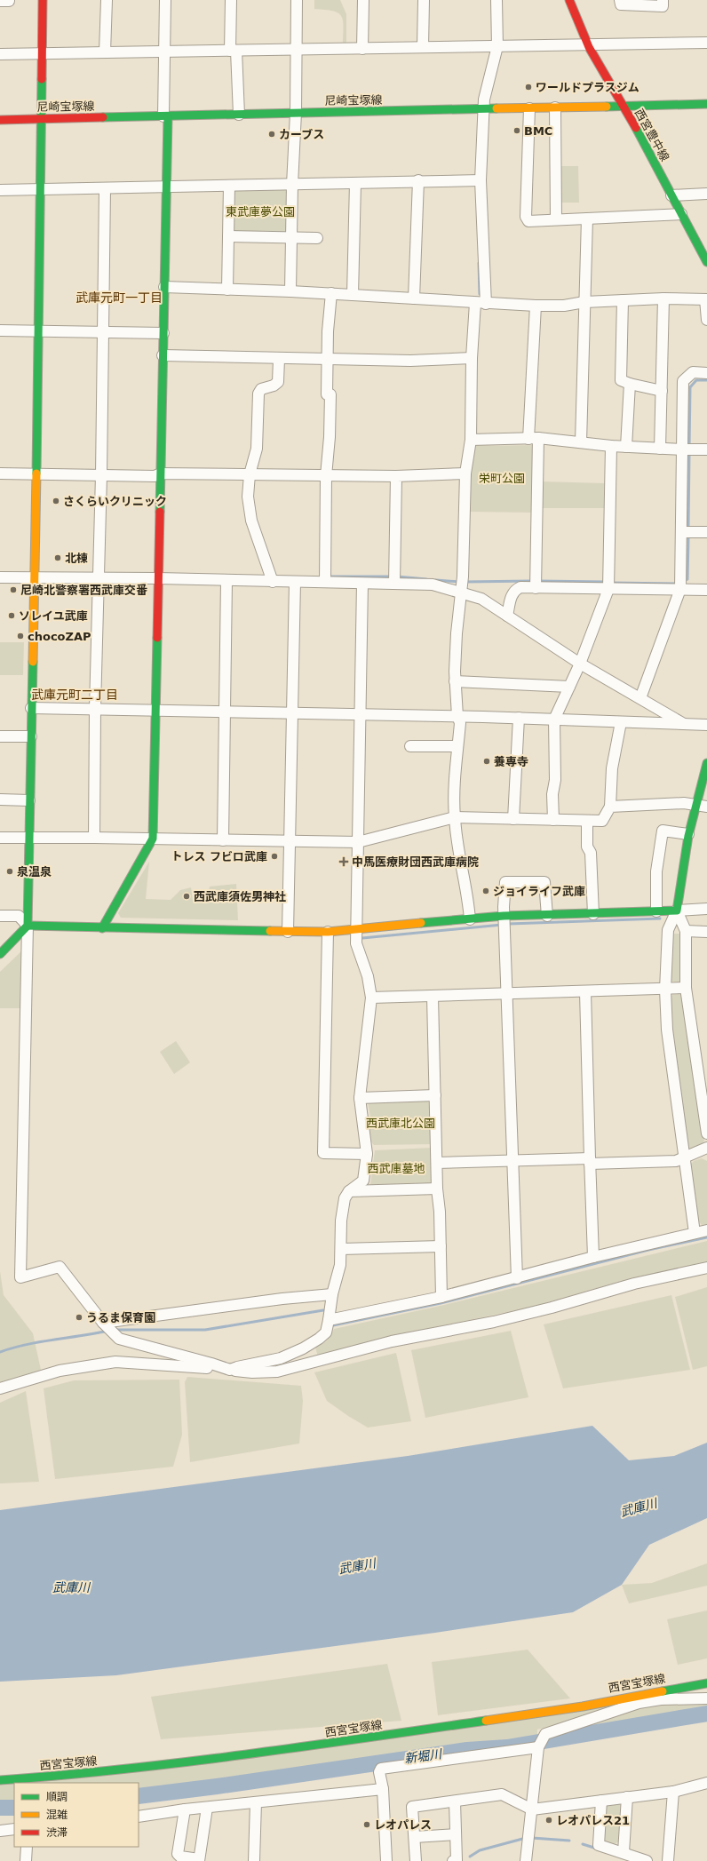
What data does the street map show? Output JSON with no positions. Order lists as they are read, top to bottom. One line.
{"streets":{"street":["尼崎宝塚線","西宮豊中線","西宮宝塚線"]},"crossings":[["尼崎宝塚線","西宮豊中線"]],"districts":["武庫元町一丁目","武庫元町二丁目"],"water":["武庫川","新堀川"],"parks":["東武庫夢公園","栄町公園","西武庫北公園","西武庫墓地"],"places":{"other":["ワールドプラスジム","BMC","カーブス","さくらいクリニック","北棟","尼崎北警察署西武庫交番","ソレイユ武庫","chocoZAP","養専寺","トレス フビロ武庫","泉温泉","ジョイライフ武庫","西武庫須佐男神社","うるま保育園","レオパレス21","レオパレス"],"health":["中馬医療財団西武庫病院"]},"legend":["順調","混雑","渋滞"]}
